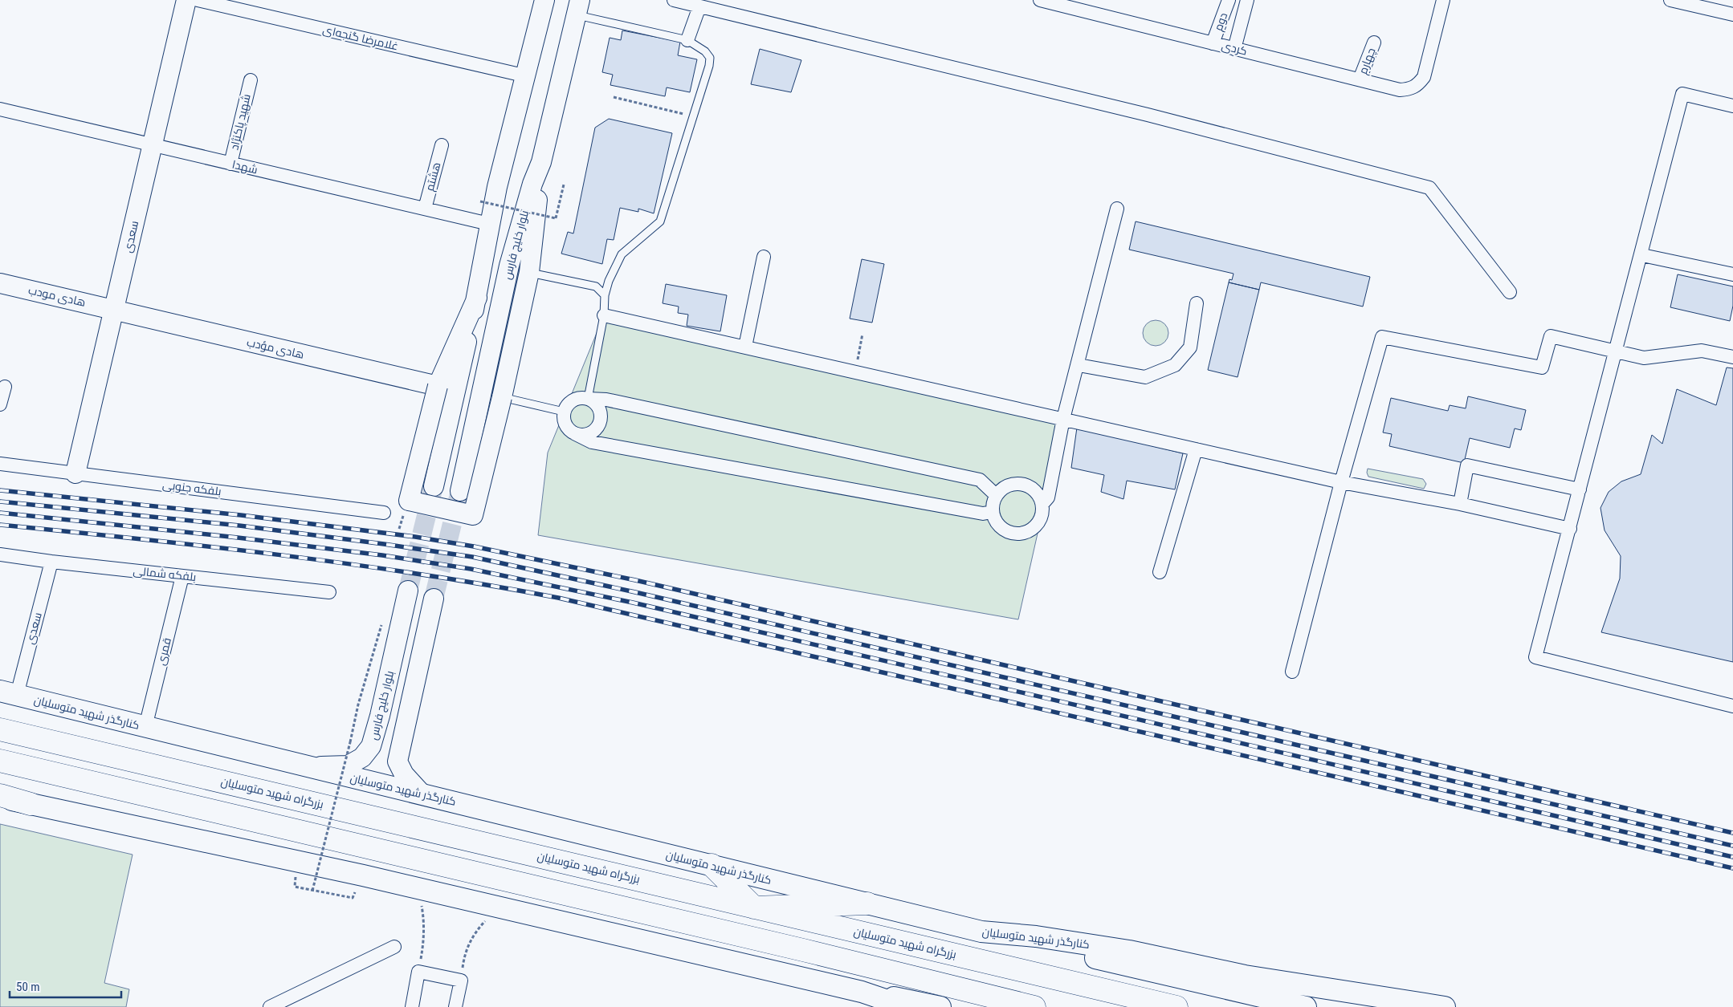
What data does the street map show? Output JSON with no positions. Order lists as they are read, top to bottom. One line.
{"streets":{"highway":["بزرگراه شهید متوسلیان"],"main road":["کنارگذر شهید متوسلیان"],"street":["دوم","غلامرضا گنجه‌ای","کردی","چهارم","شهید پاکنژاد","شهدا","هشتم","سعدی","بلوار خلیج فارس","هادی مودب","هادی مؤدب","بلفکه جنوبی","بلفکه شمالی","قمری"]},"crossings":[["دوم","کردی"],["کردی","چهارم"],["شهید پاکنژاد","شهدا"],["شهدا","هشتم"],["شهدا","سعدی"],["سعدی","هادی مودب"],["سعدی","هادی مؤدب"],["سعدی","بلفکه جنوبی"],["سعدی","بلفکه شمالی"],["سعدی","کنارگذر شهید متوسلیان"],["بلوار خلیج فارس","کنارگذر شهید متوسلیان"],["هادی مودب","هادی مؤدب"],["بلفکه شمالی","قمری"],["قمری","کنارگذر شهید متوسلیان"]],"scale_bar":"50 m"}
